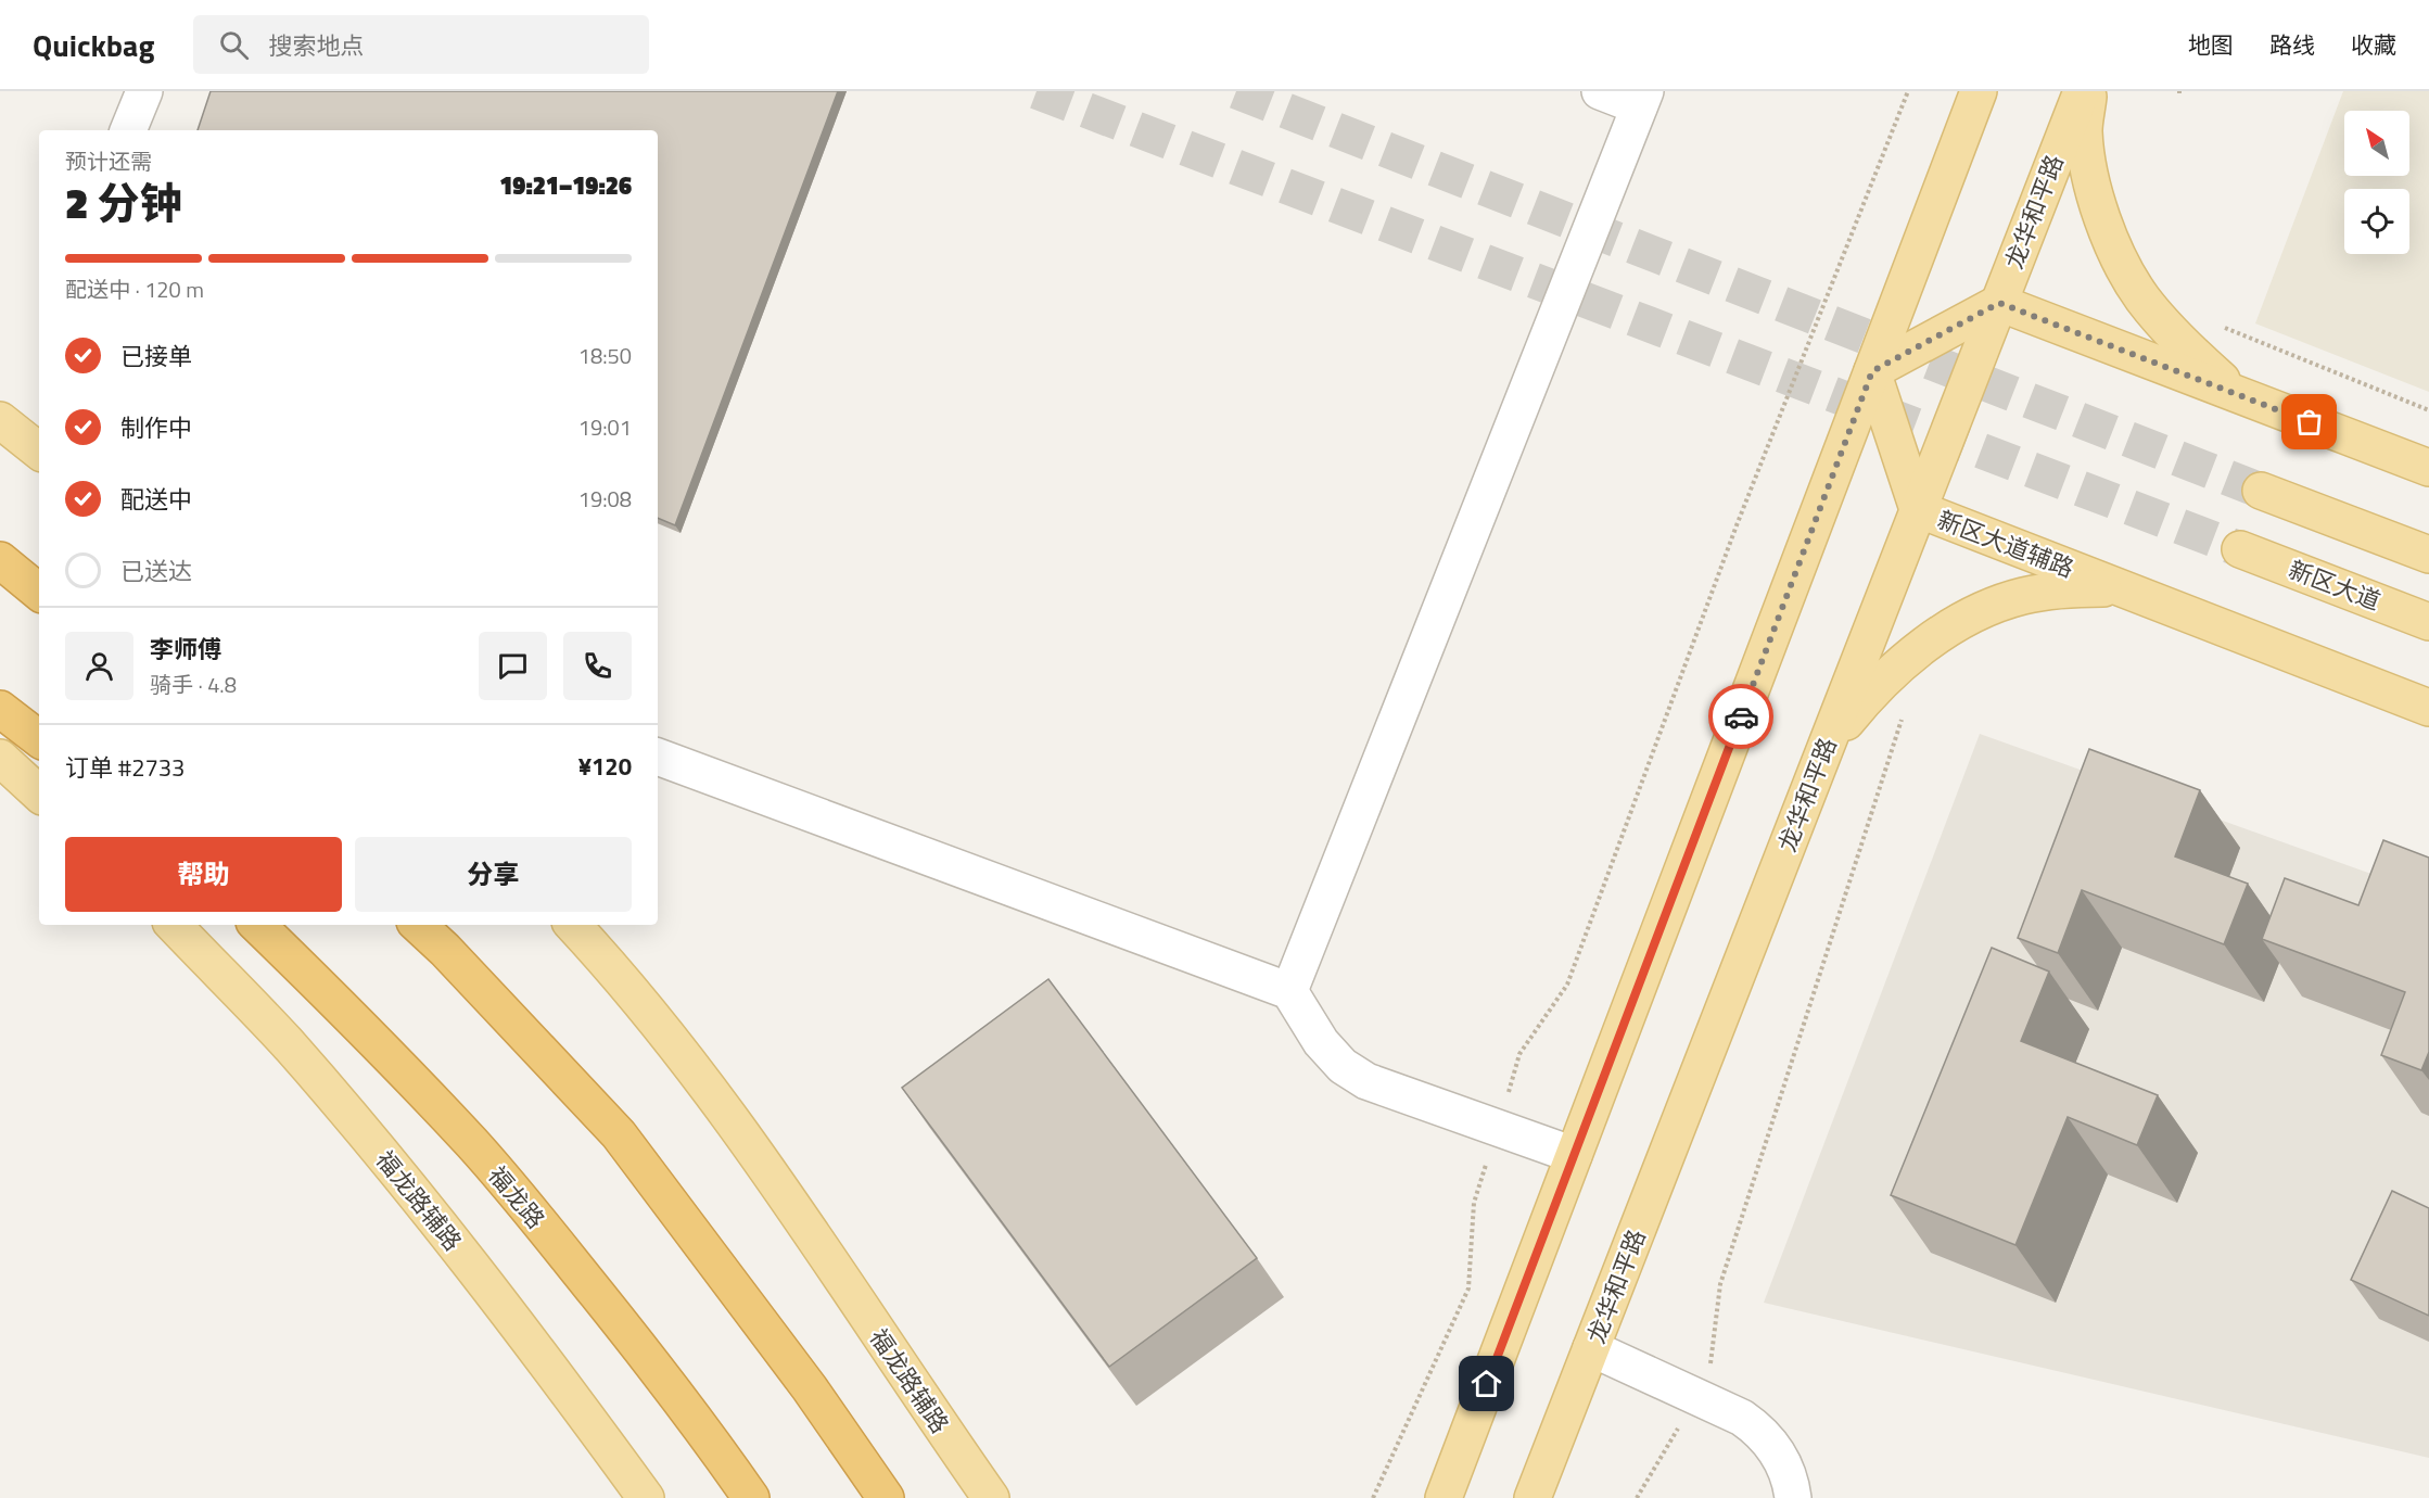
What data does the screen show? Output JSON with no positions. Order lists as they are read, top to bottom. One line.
{"streets":{"highway":["福龙路"],"main road":["龙华和平路","新区大道辅路","新区大道","福龙路辅路"]},"crossings":[["龙华和平路","新区大道辅路"]],"north":"top left","page":{"header":"Quickbag","search":"搜索地点","nav":["地图","路线","收藏"],"heading":["2 分钟","预计还需","19:21–19:26"],"panel":["李师傅","骑手 · 4.8","订单 #2733","¥120"],"bar":"配送中 · 120 m","list":[["已接单","18:50"],["制作中","19:01"],["配送中","19:08"],"已送达"],"buttons":["帮助","分享"]}}
